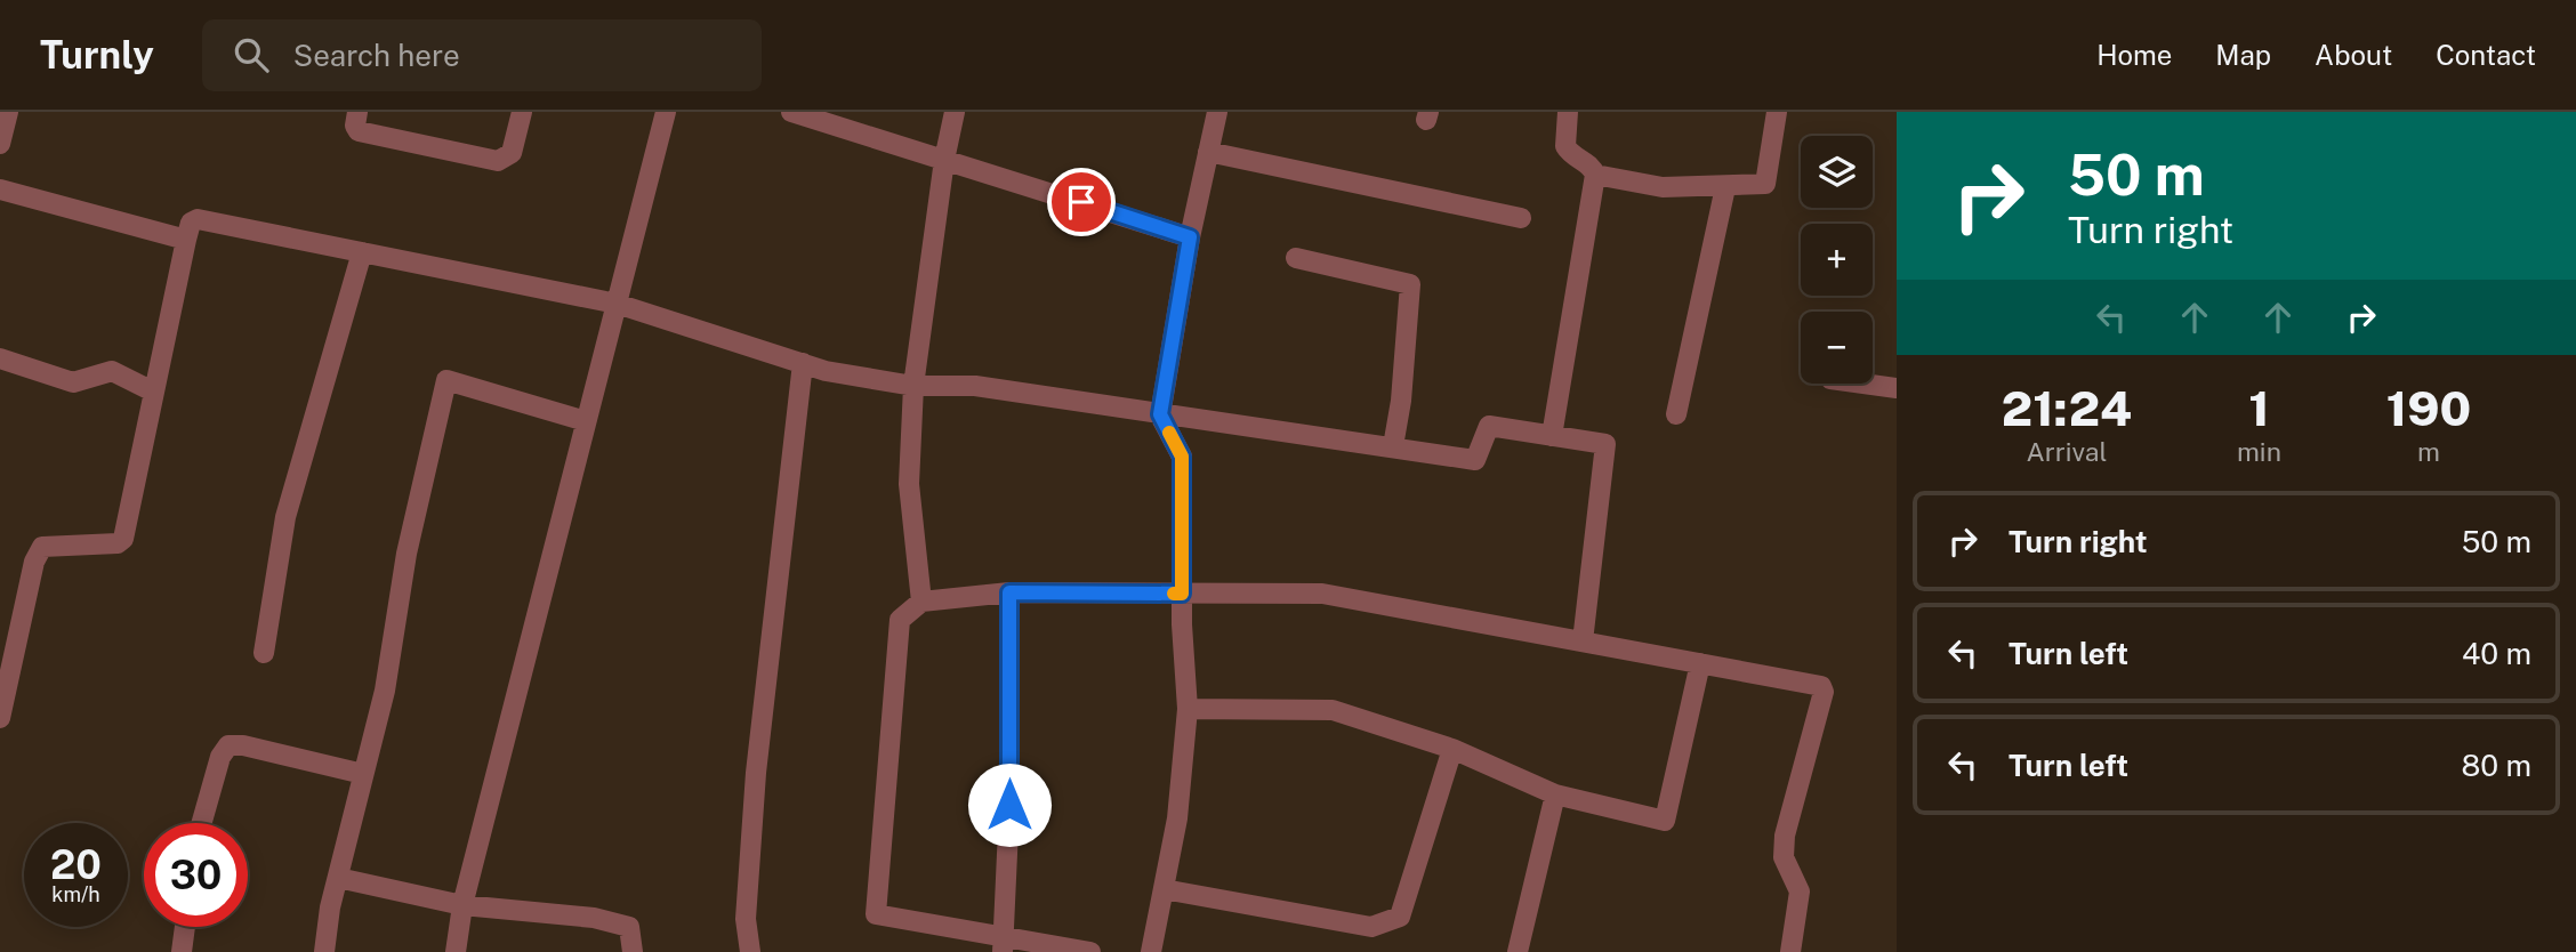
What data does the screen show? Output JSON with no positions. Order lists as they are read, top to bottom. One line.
{"page":{"header":"Turnly","search":"Search here","nav":["Home","Map","About","Contact"],"turn":["50 m","Turn right"],"map_buttons":["+","−"],"eta":["21:24","Arrival","1","min","190","m"],"list":[{"name":"Turn right","value":"50 m"},{"name":"Turn left","value":"40 m"},{"name":"Turn left","value":"80 m"}],"speed":"20 km/h","limit":"30"}}
